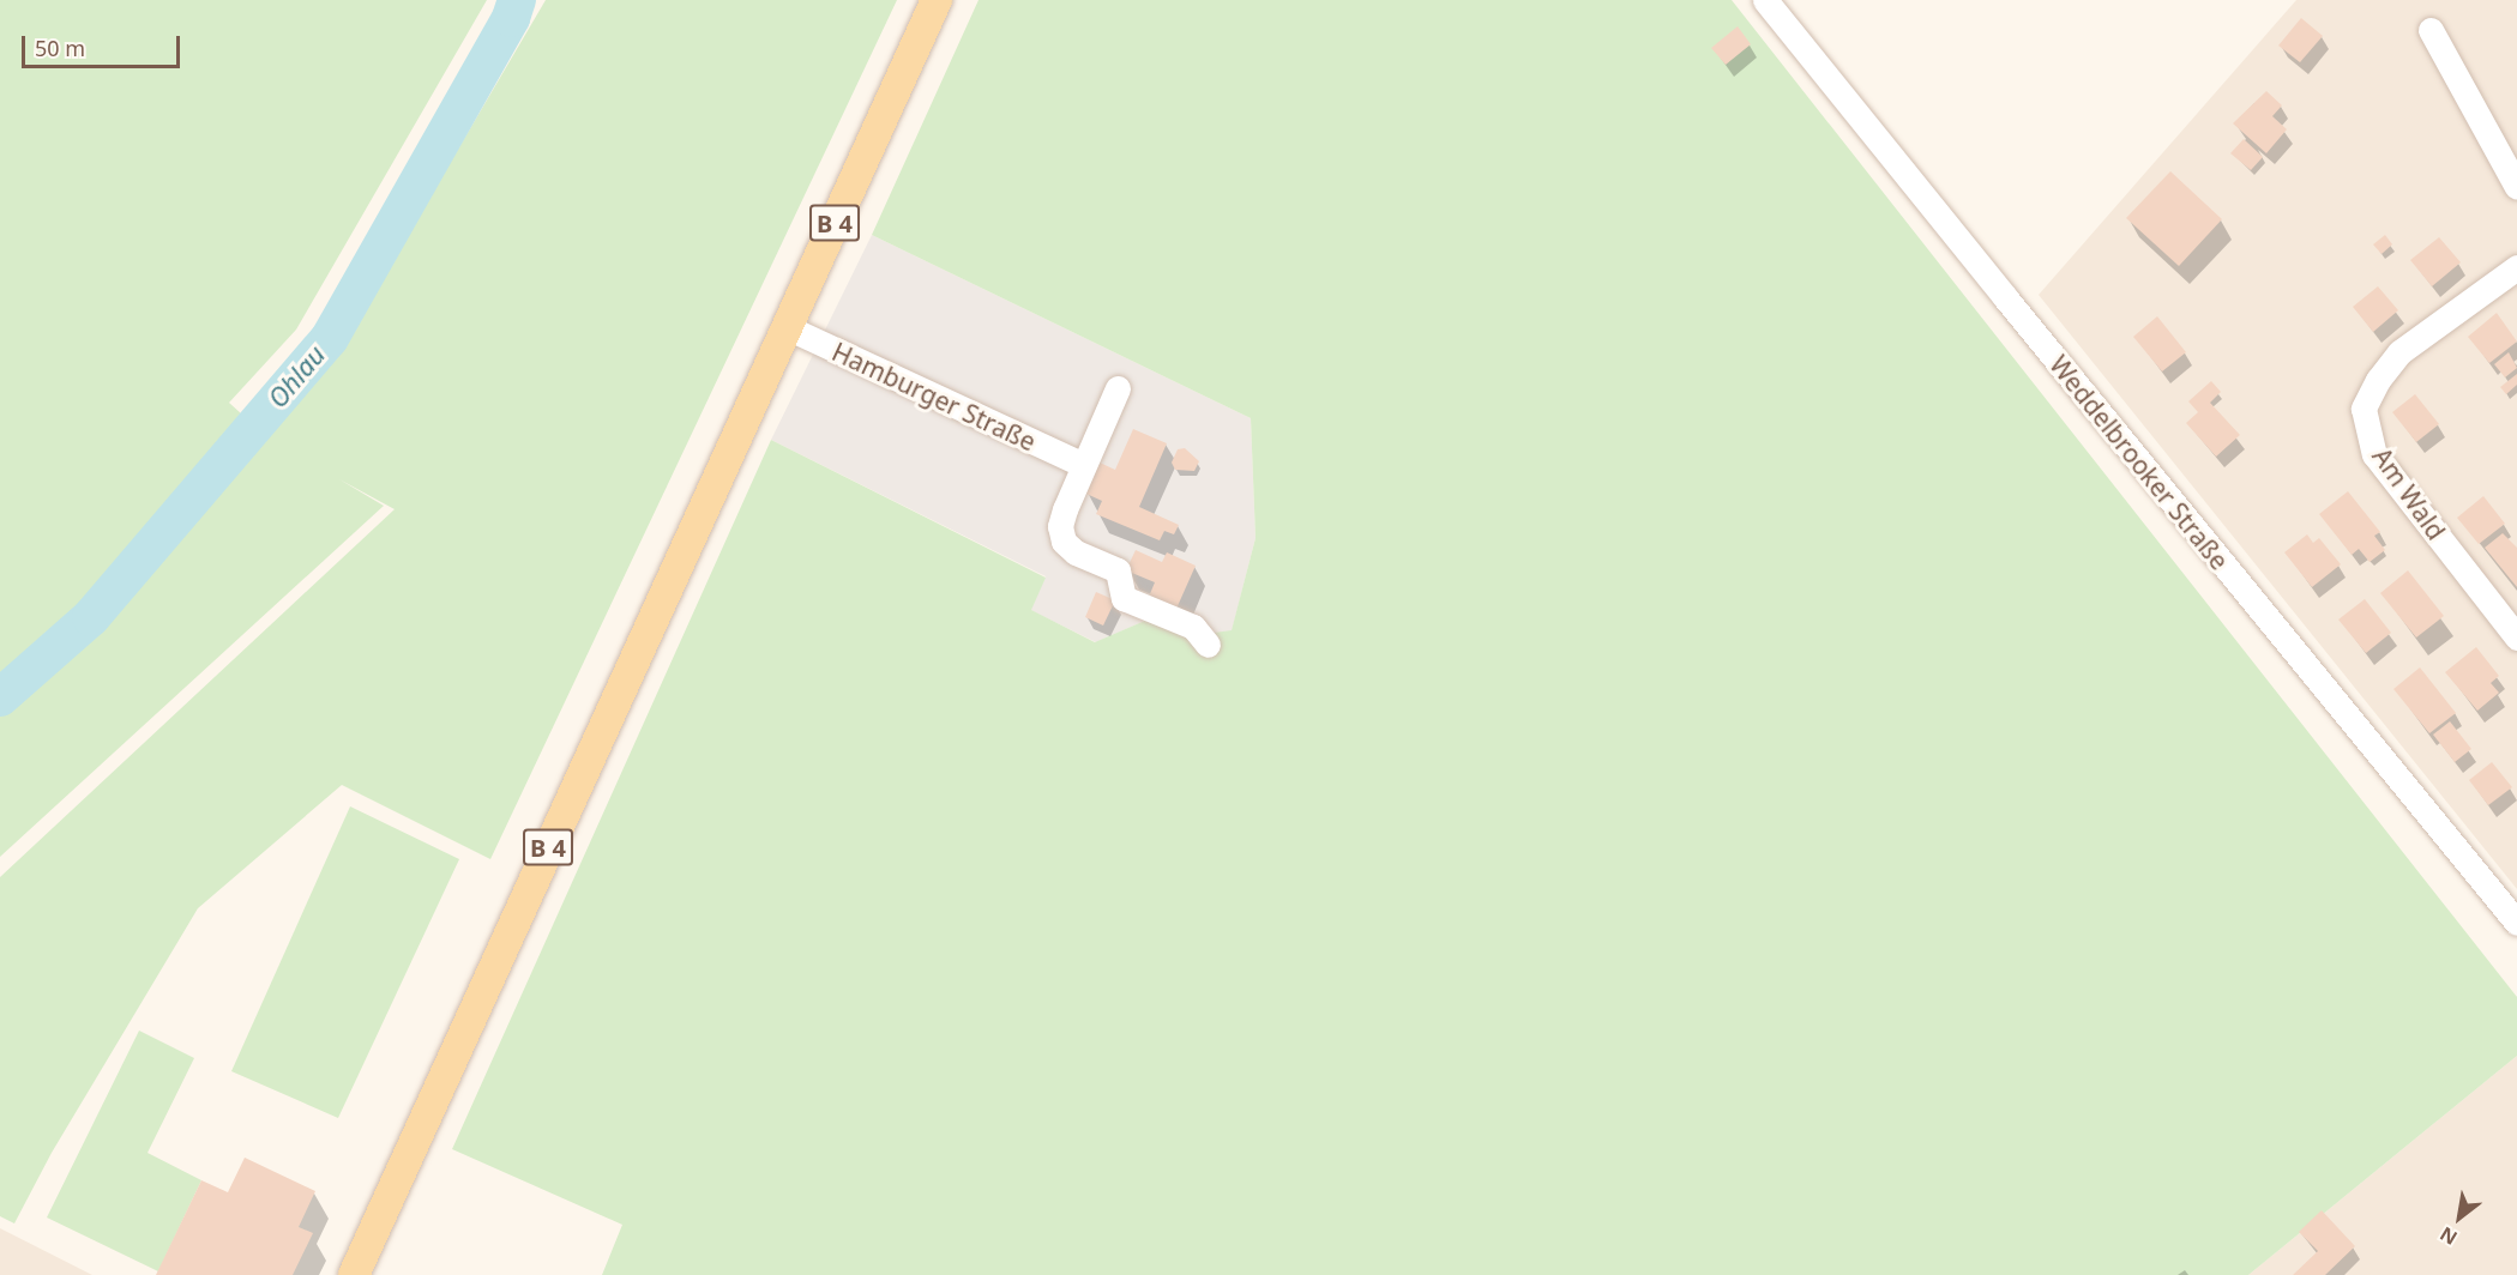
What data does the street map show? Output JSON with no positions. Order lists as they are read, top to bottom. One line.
{"streets":{"main road":["B 4"],"street":["Hamburger Straße","Weddelbrooker Straße","Am Wald"]},"crossings":[["B 4","Hamburger Straße"]],"water":["Ohlau"],"scale_bar":"50 m","north":"bottom left"}
